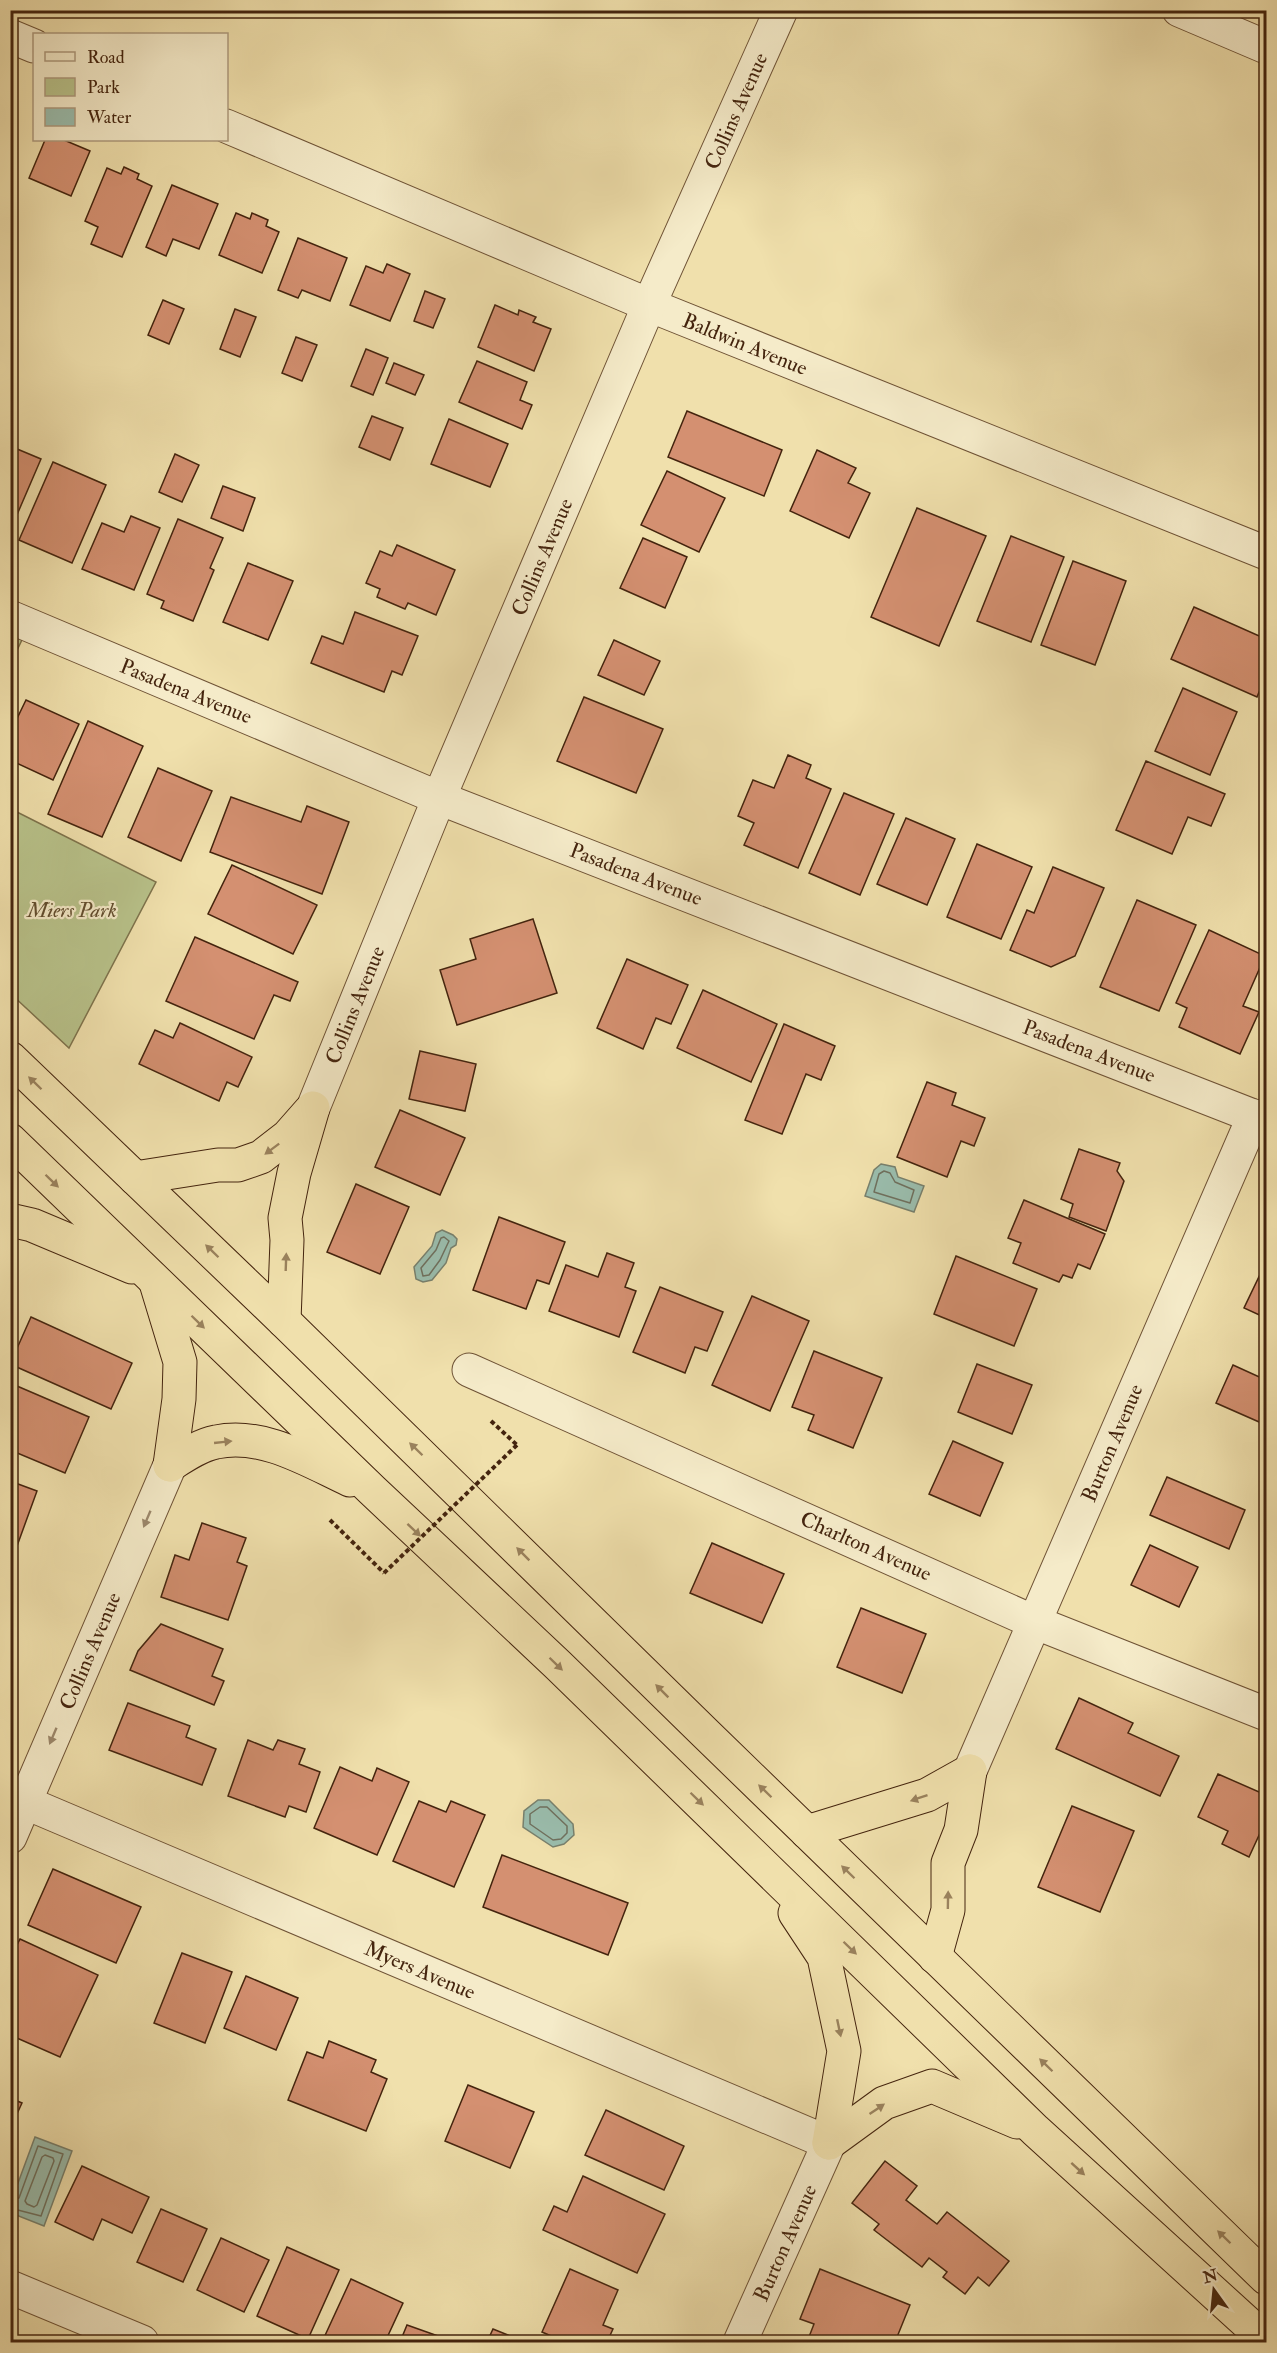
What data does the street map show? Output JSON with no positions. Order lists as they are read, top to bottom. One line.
{"streets":{"street":["Collins Avenue","Baldwin Avenue","Pasadena Avenue","Burton Avenue","Charlton Avenue","Myers Avenue"]},"crossings":[["Collins Avenue","Baldwin Avenue"],["Collins Avenue","Pasadena Avenue"],["Collins Avenue","Myers Avenue"],["Pasadena Avenue","Burton Avenue"],["Burton Avenue","Charlton Avenue"],["Burton Avenue","Myers Avenue"]],"parks":["Miers Park"],"legend":["Road","Park","Water"],"north":"top"}
